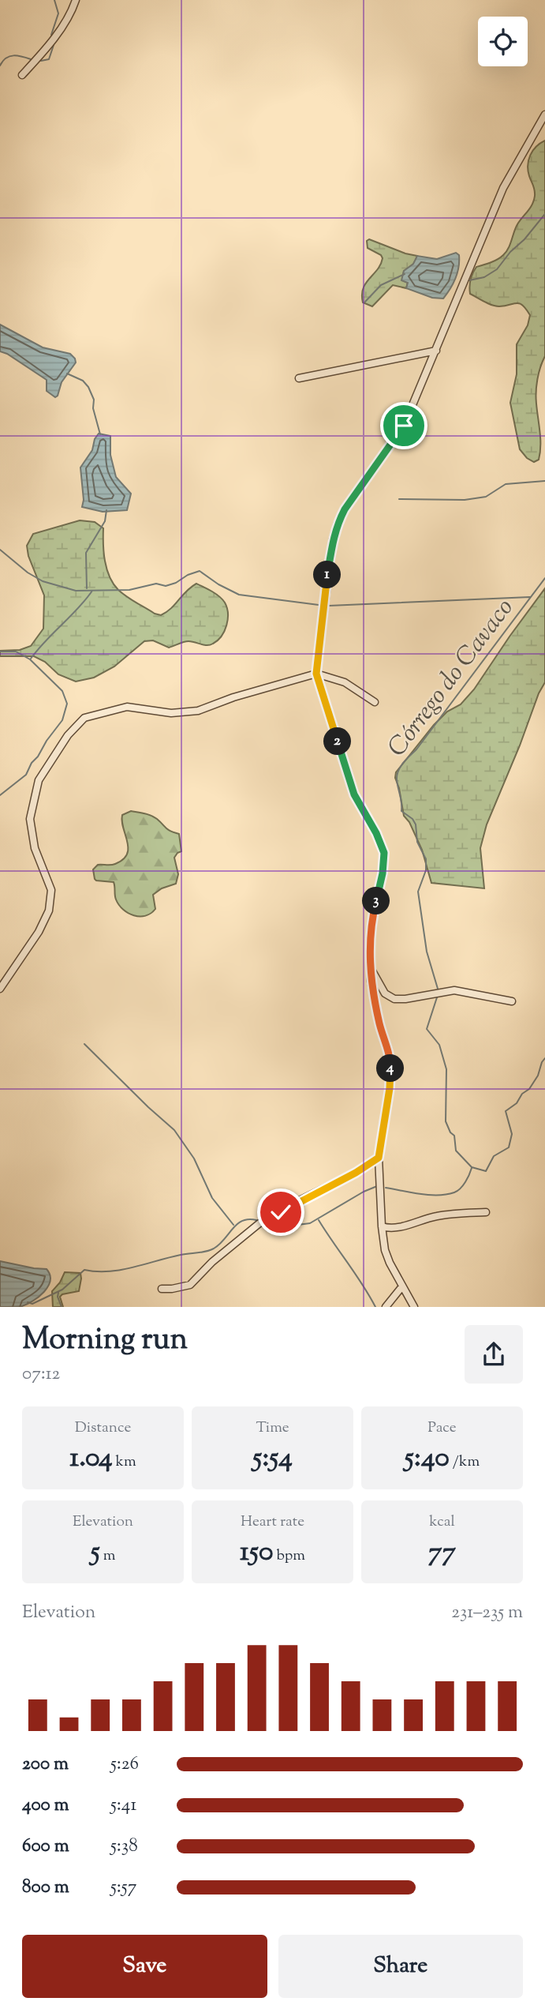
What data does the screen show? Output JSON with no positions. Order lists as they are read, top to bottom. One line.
{"water":["Córrego do Cavaco"],"page":{"pins":["1","2","3","4"],"heading":["Morning run","07:12"],"stats":[["Distance","1.04 km"],["Time","5:54"],["Pace","5:40 /km"],["Elevation","5 m"],["Heart rate","150 bpm"],["kcal","77"]],"chart":["Elevation","231–235 m"],"list":[{"name":"200 m","note":"5:26"},{"name":"400 m","note":"5:41"},{"name":"600 m","note":"5:38"},{"name":"800 m","note":"5:57"}],"buttons":["Save","Share"]}}
